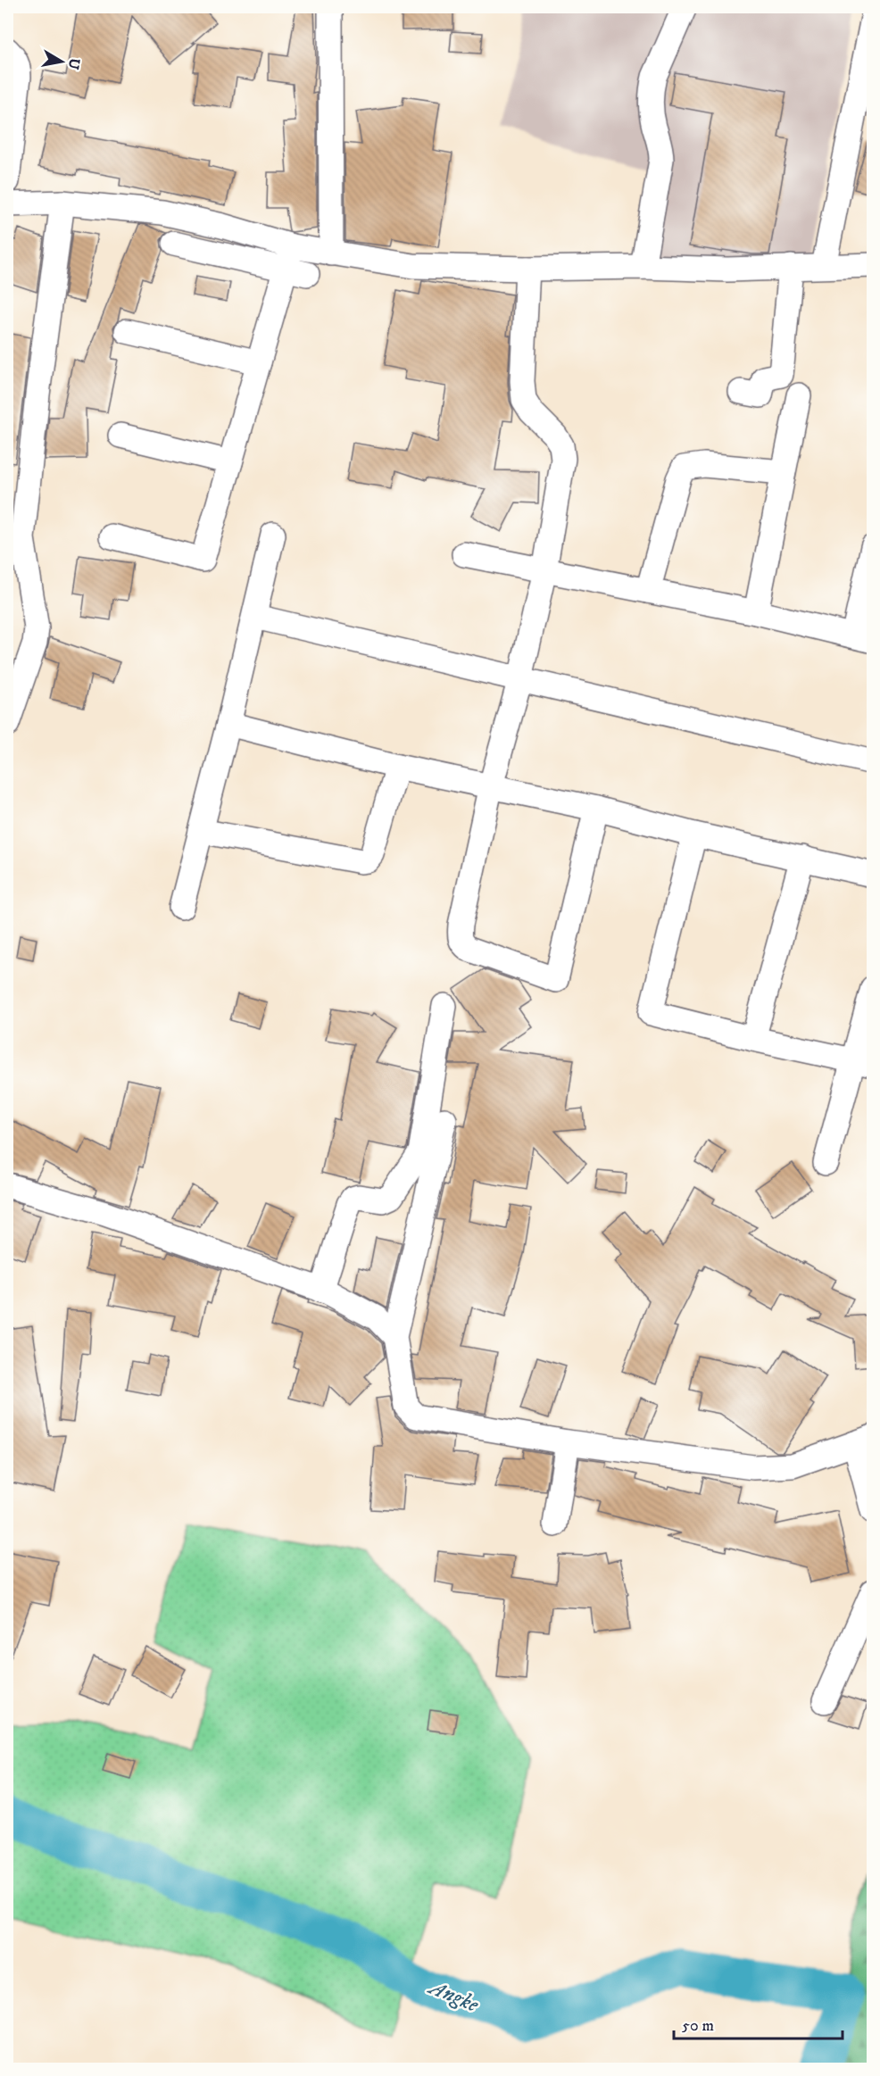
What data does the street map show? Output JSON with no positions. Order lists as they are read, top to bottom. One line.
{"water":["Angke"],"scale_bar":"50 m","north":"right"}
